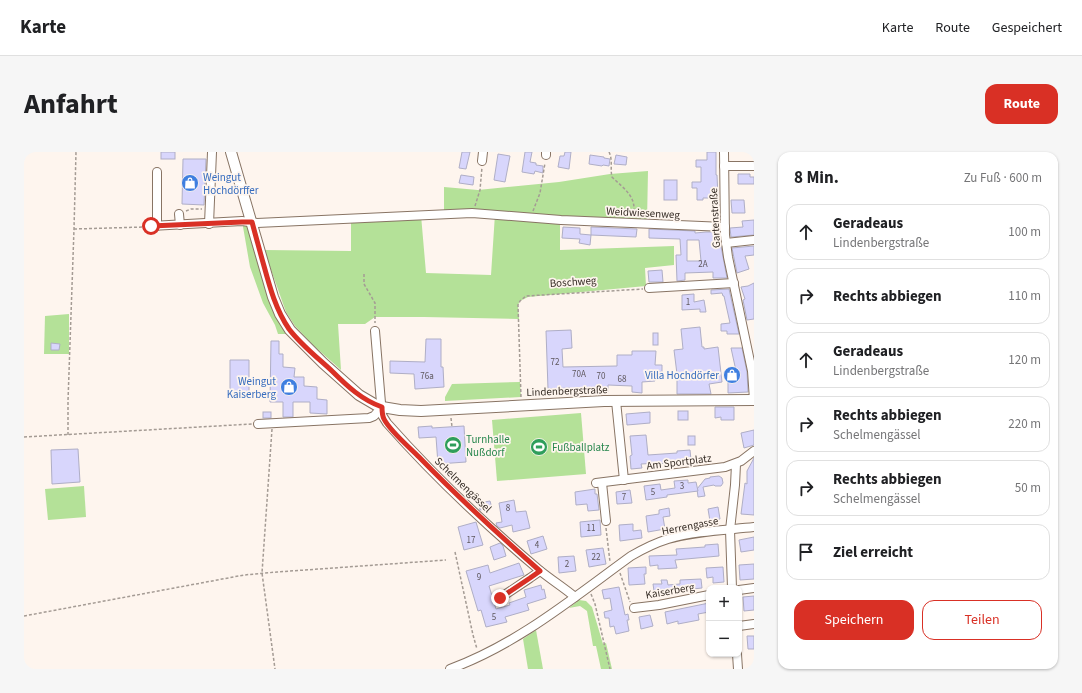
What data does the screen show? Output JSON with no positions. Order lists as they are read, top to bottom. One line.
{"streets":{"main road":["Lindenbergstraße"],"street":["Weidwiesenweg","Gartenstraße","Am Sportplatz","Schelmengässel","Herrengasse","Kaiserberg"],"path":["Boschweg"]},"crossings":[["Weidwiesenweg","Gartenstraße"],["Weidwiesenweg","Lindenbergstraße"],["Gartenstraße","Lindenbergstraße"],["Boschweg","Lindenbergstraße"],["Lindenbergstraße","Schelmengässel"],["Schelmengässel","Herrengasse"]],"places":{"shop":["Weingut Hochdörffer","Villa Hochdörfer","Weingut Kaiserberg"],"sports":["Turnhalle Nußdorf","Fußballplatz"]},"house_numbers":["2A","1","72","70A","76a","70","68","3","5","7","8","11","17","4","22","2","9","5"],"page":{"header":"Karte","nav":["Karte","Route","Gespeichert"],"title":"Anfahrt","buttons":["Route",["Speichern","Teilen"]],"heading":["8 Min.","Zu Fuß · 600 m"],"list":[["Geradeaus","Lindenbergstraße","100 m"],["Rechts abbiegen","110 m"],["Geradeaus","Lindenbergstraße","120 m"],["Rechts abbiegen","Schelmengässel","220 m"],["Rechts abbiegen","Schelmengässel","50 m"],"Ziel erreicht"],"map_buttons":["+","−"]}}
